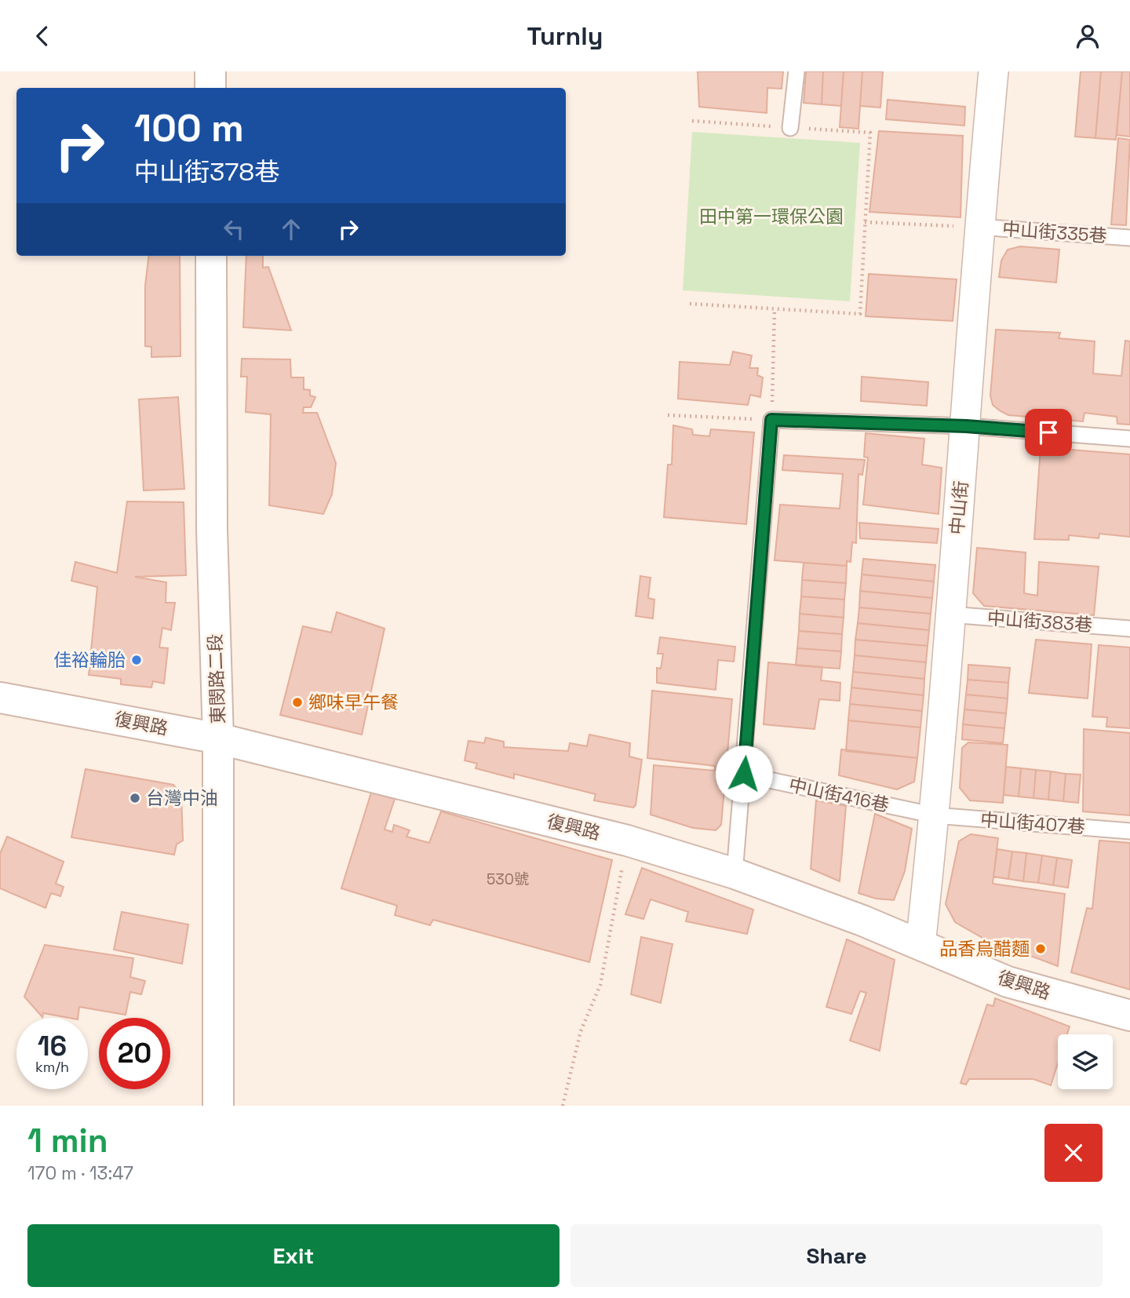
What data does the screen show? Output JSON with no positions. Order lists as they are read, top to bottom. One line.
{"streets":{"street":["中山街","東閔路二段","復興路"],"lane":["中山街335巷","中山街383巷","中山街416巷","中山街407巷"]},"crossings":[["中山街335巷","中山街"],["中山街","中山街383巷"],["中山街","復興路"],["中山街","中山街416巷"],["中山街","中山街407巷"],["東閔路二段","復興路"],["中山街416巷","中山街407巷"]],"parks":["田中第一環保公園"],"places":["佳裕輪胎","鄉味早午餐","台灣中油","品香烏醋麵"],"house_numbers":["530號"],"page":{"header":"Turnly","turn":["100 m","中山街378巷"],"speed":"16 km/h","limit":"20","heading":["1 min","170 m · 13:47"],"buttons":["Exit","Share"]}}
